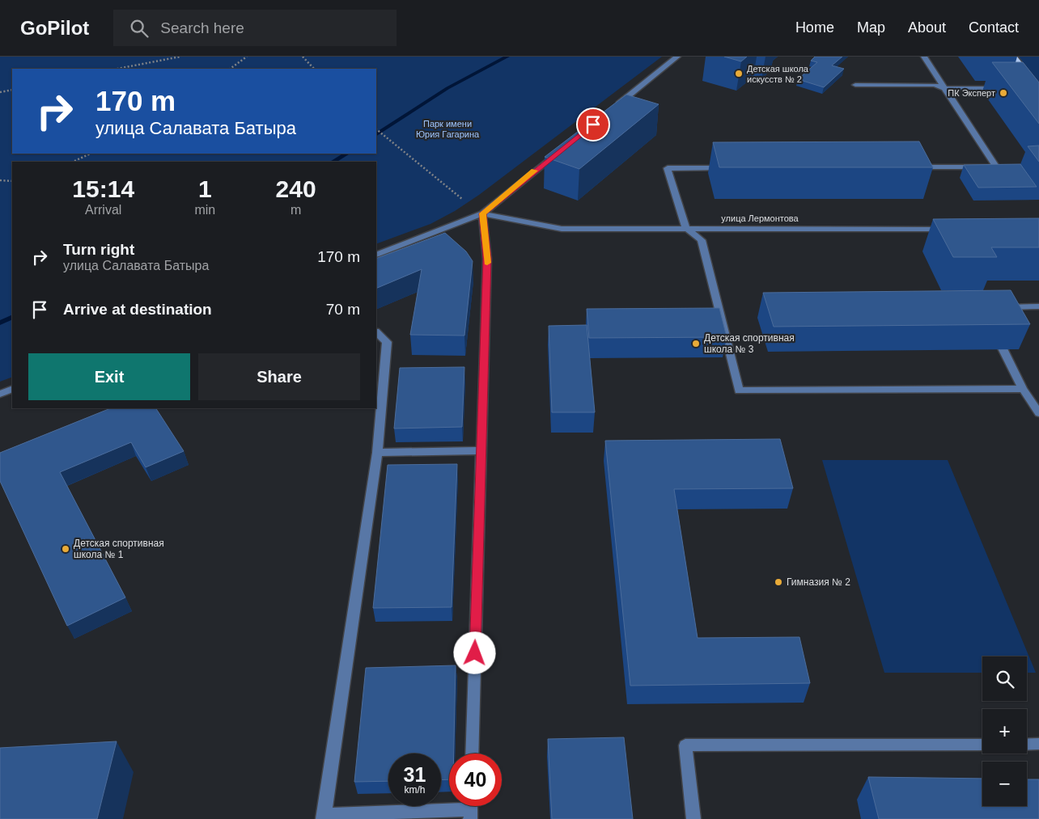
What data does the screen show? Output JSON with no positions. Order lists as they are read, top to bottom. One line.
{"streets":{"street":["улица Лермонтова"]},"parks":["Парк имени Юрия Гагарина"],"places":["Детская школа искусств № 2","ПК Эксперт","Детская спортивная школа № 3","Детская спортивная школа № 1","Гимназия № 2"],"page":{"header":"GoPilot","search":"Search here","nav":["Home","Map","About","Contact"],"turn":["170 m","улица Салавата Батыра"],"eta":["15:14","Arrival","1","min","240","m"],"list":[{"name":"Turn right","note":"улица Салавата Батыра","value":"170 m"},{"name":"Arrive at destination","value":"70 m"}],"buttons":["Exit","Share"],"map_buttons":["+","−"],"speed":"31 km/h","limit":"40"}}
